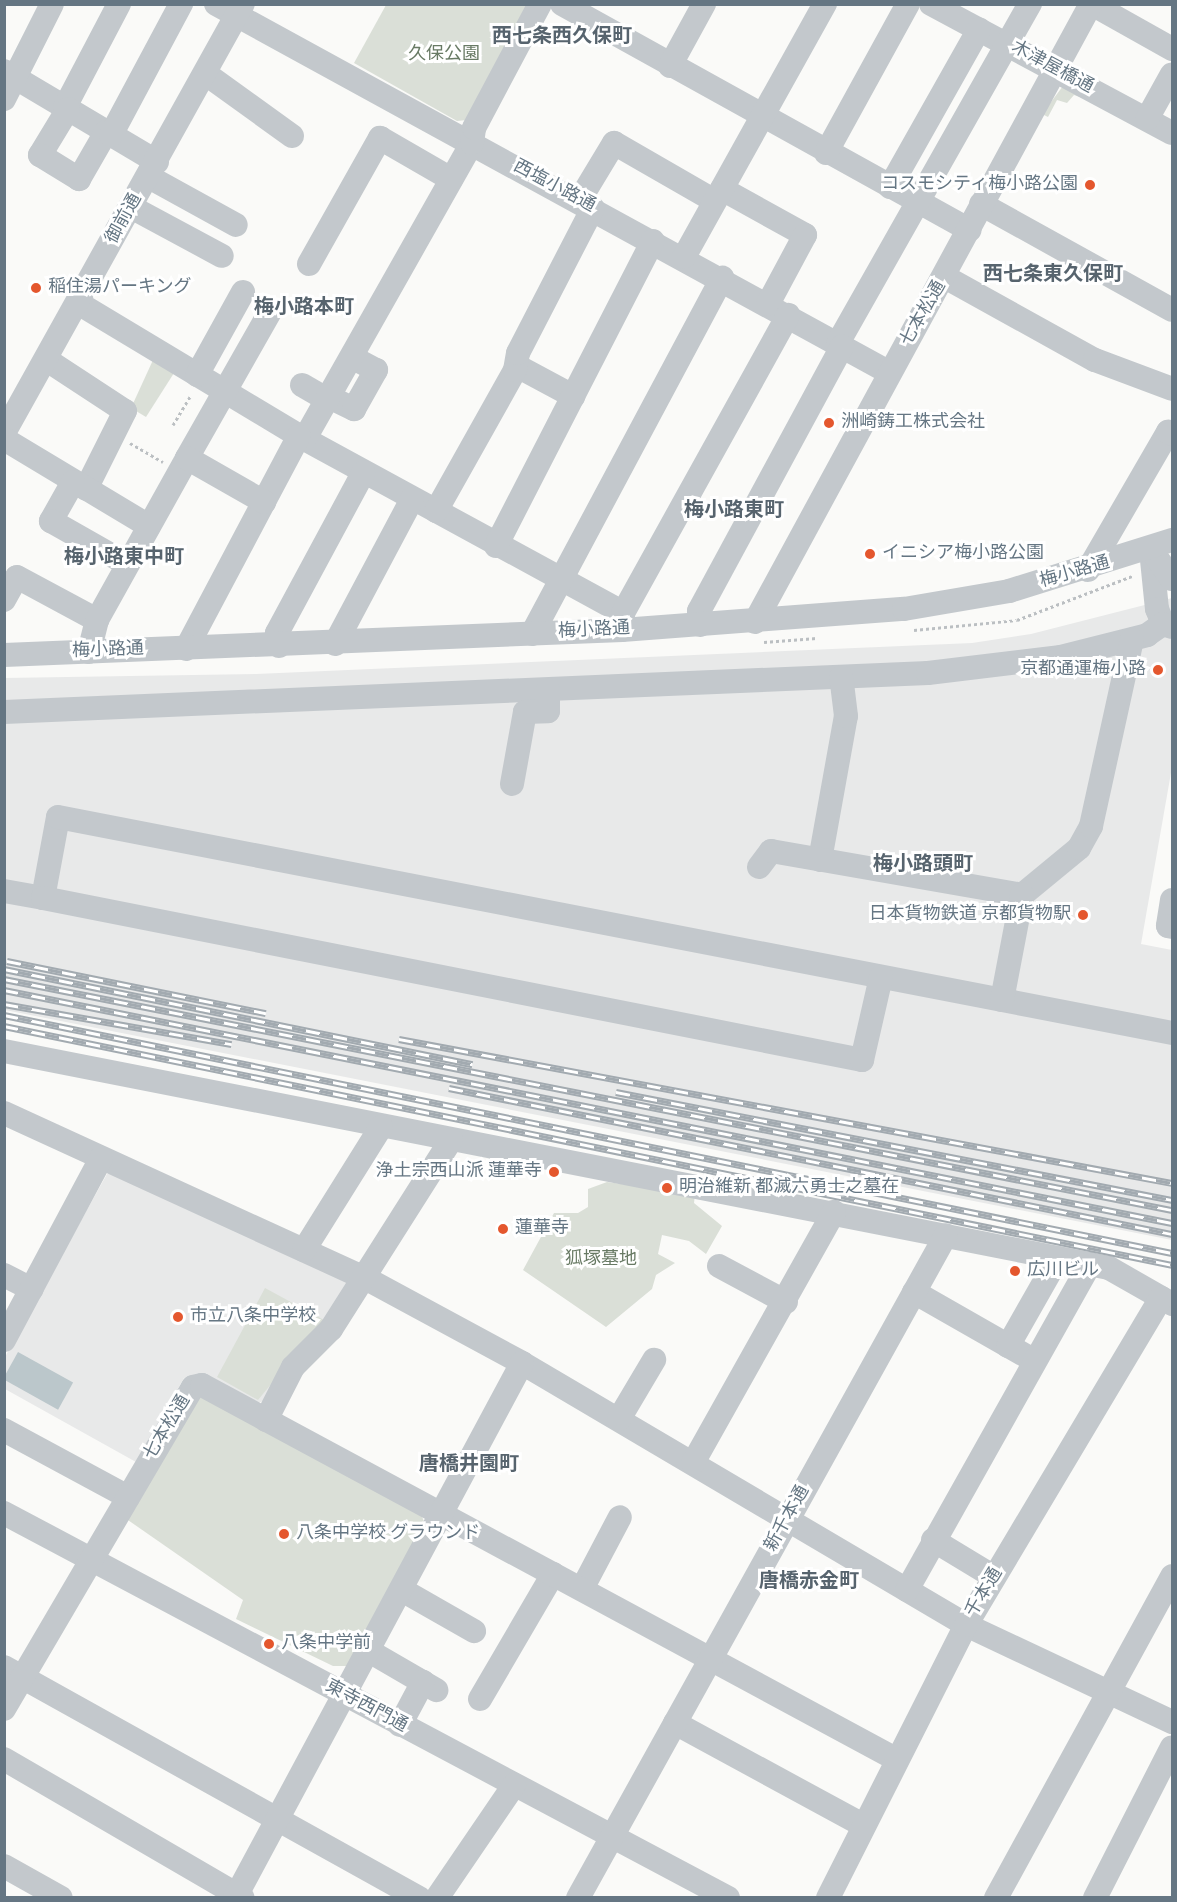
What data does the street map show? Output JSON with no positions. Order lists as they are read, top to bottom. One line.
{"streets":{"street":["木津屋橋通","西塩小路通","御前通","七本松通","梅小路通","新千本通","千本通","東寺西門通"]},"crossings":[["木津屋橋通","七本松通"],["西塩小路通","御前通"],["西塩小路通","七本松通"],["七本松通","梅小路通"],["七本松通","新千本通"],["七本松通","千本通"],["七本松通","東寺西門通"],["新千本通","東寺西門通"]],"districts":["西七条西久保町","西七条東久保町","梅小路本町","梅小路東町","梅小路東中町","梅小路頭町","唐橋井園町","唐橋赤金町"],"parks":["久保公園","狐塚墓地"],"places":["コスモシティ梅小路公園","稲住湯パーキング","洲崎鋳工株式会社","イニシア梅小路公園","京都通運梅小路","日本貨物鉄道 京都貨物駅","浄土宗西山派 蓮華寺","明治維新 都滅六勇士之墓在","蓮華寺","広川ビル","市立八条中学校","八条中学校 グラウンド","八条中学前"]}
